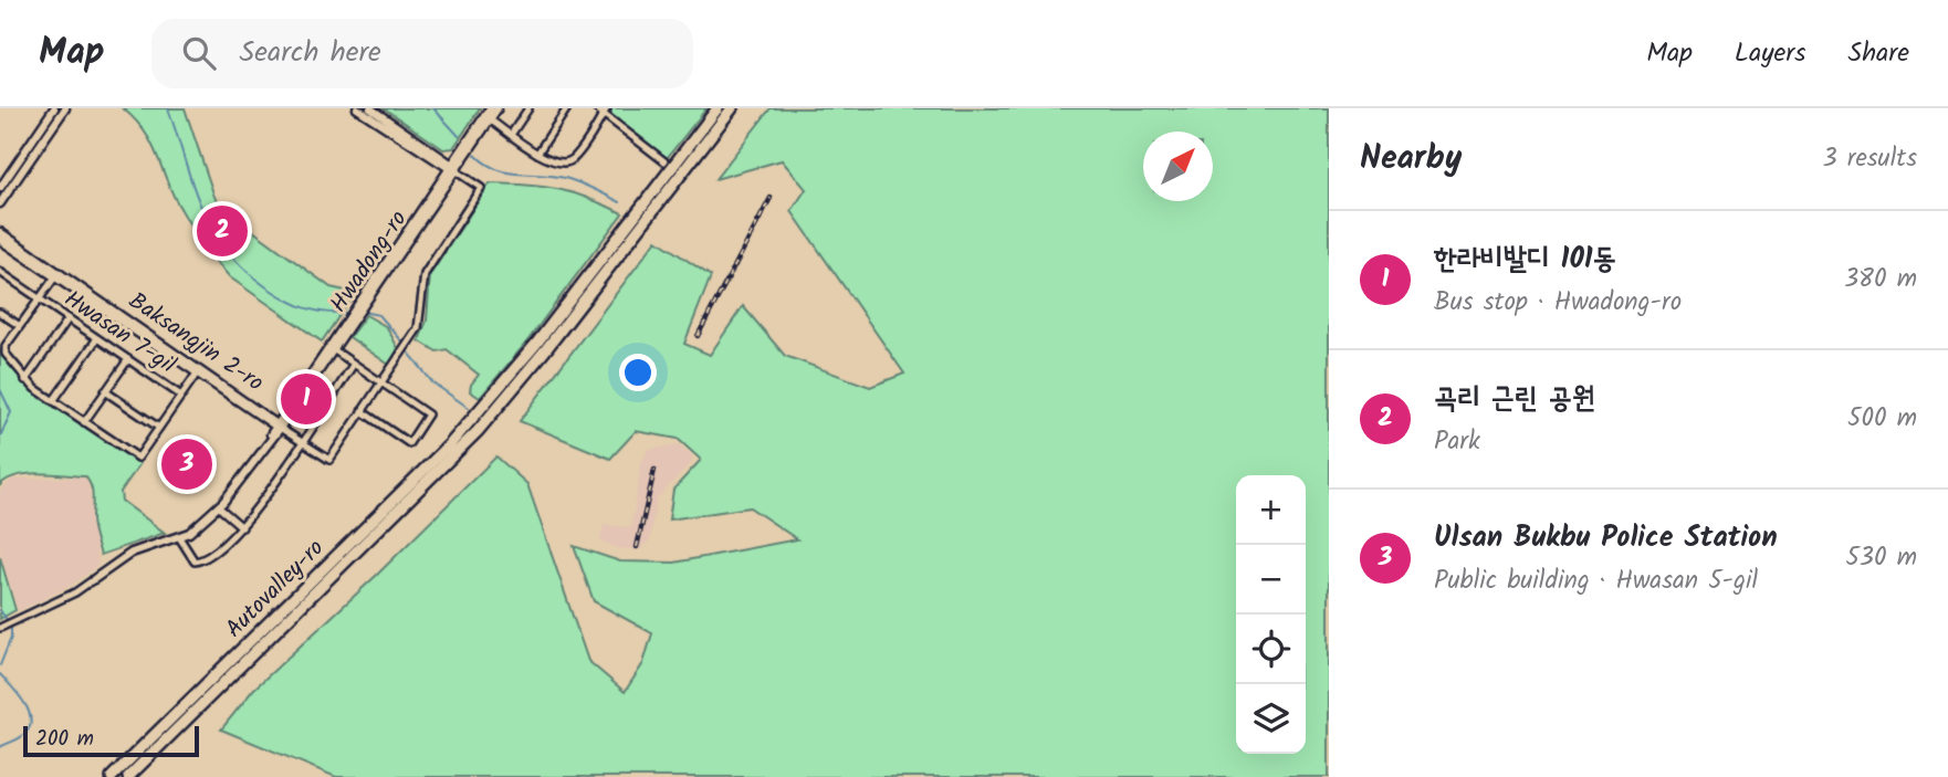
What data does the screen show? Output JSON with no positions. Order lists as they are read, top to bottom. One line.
{"streets":{"highway":["Autovalley-ro"],"street":["Hwadong-ro","Hwasan 7-gil","Baksangjin 2-ro"]},"crossings":[["Hwadong-ro","Baksangjin 2-ro"]],"scale_bar":"200 m","north":"top right","page":{"header":"Map","search":"Search here","nav":["Map","Layers","Share"],"heading":["Nearby","3 results"],"pins":["2","1","3"],"list":[{"mark":"1","name":"한라비발디 101동","note":"Bus stop · Hwadong-ro","value":"380 m"},{"mark":"2","name":"곡리 근린 공원","note":"Park","value":"500 m"},{"mark":"3","name":"Ulsan Bukbu Police Station","note":"Public building · Hwasan 5-gil","value":"530 m"}],"map_buttons":["+","−"],"scale":"200 m"}}
